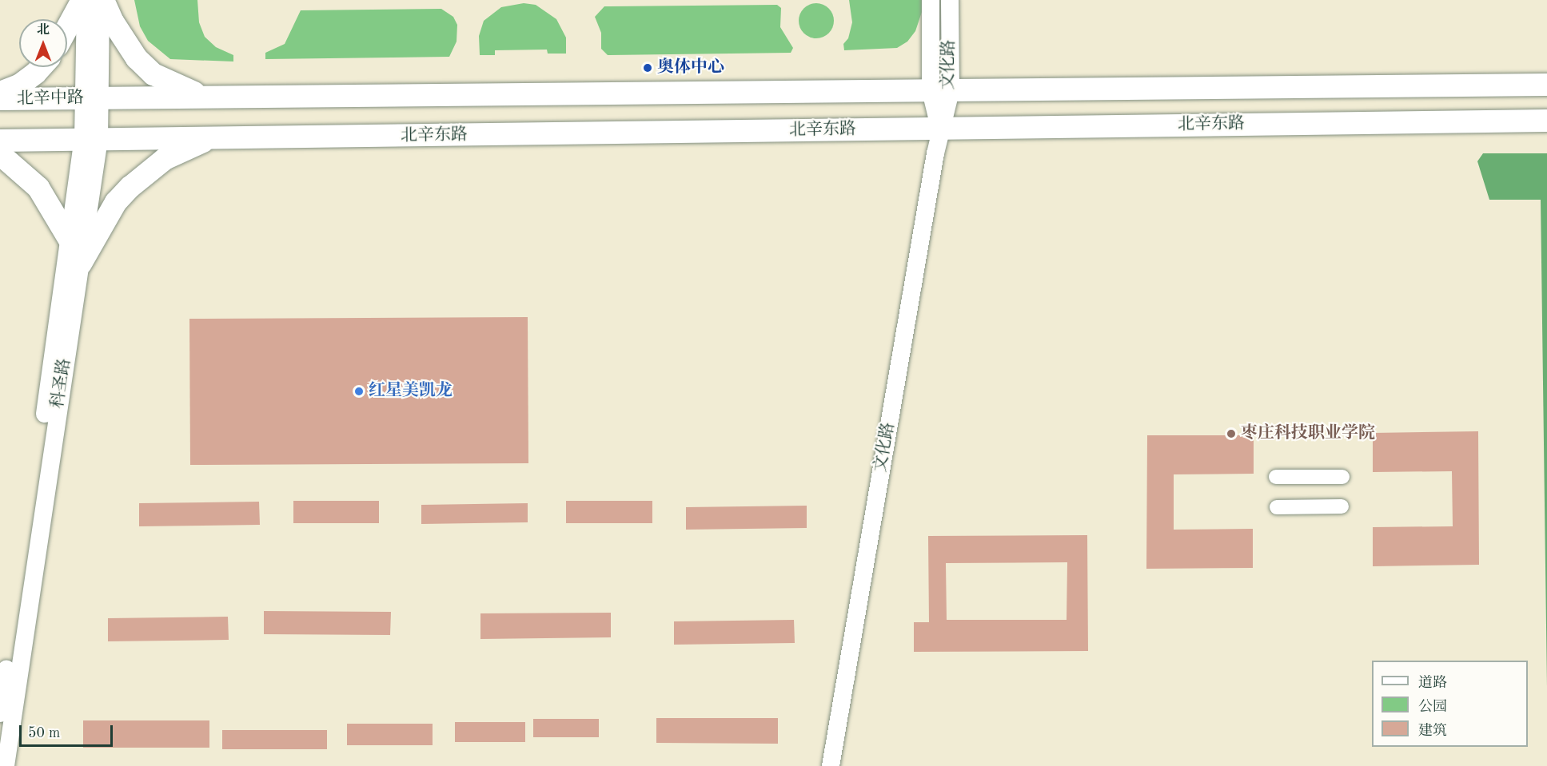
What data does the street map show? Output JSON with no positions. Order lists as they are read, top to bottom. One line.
{"streets":{"main road":["北辛中路","北辛东路"],"street":["文化路","科圣路"]},"crossings":[["文化路","北辛东路"],["北辛中路","科圣路"],["北辛东路","科圣路"]],"places":["奥体中心","红星美凯龙","枣庄科技职业学院"],"legend":["道路","公园","建筑"],"scale_bar":"50 m","north":"top"}
